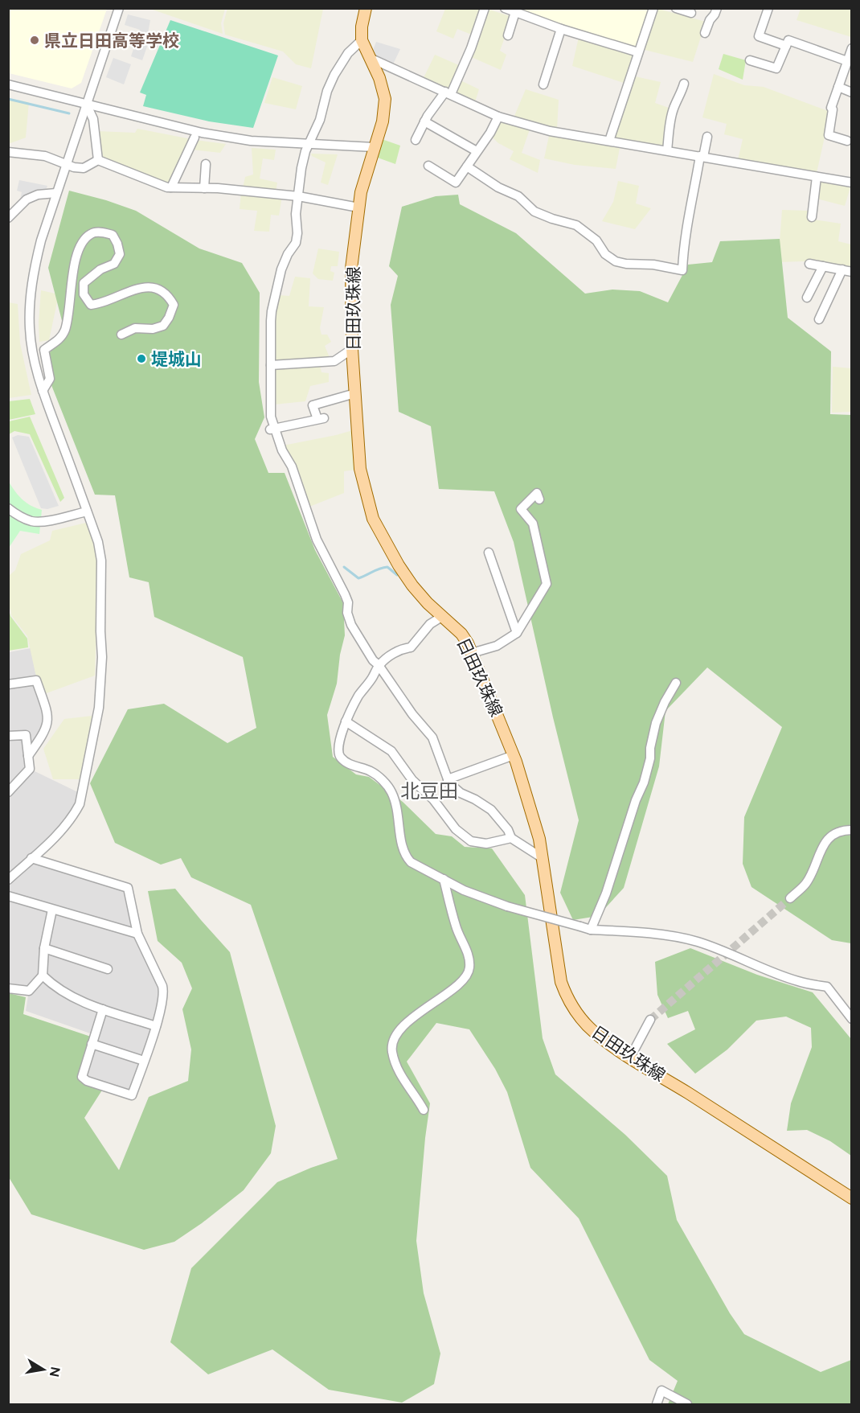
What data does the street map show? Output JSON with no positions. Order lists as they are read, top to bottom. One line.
{"streets":{"main road":["日田玖珠線"]},"districts":["北豆田"],"places":["県立日田高等学校","堤城山"],"north":"right"}
